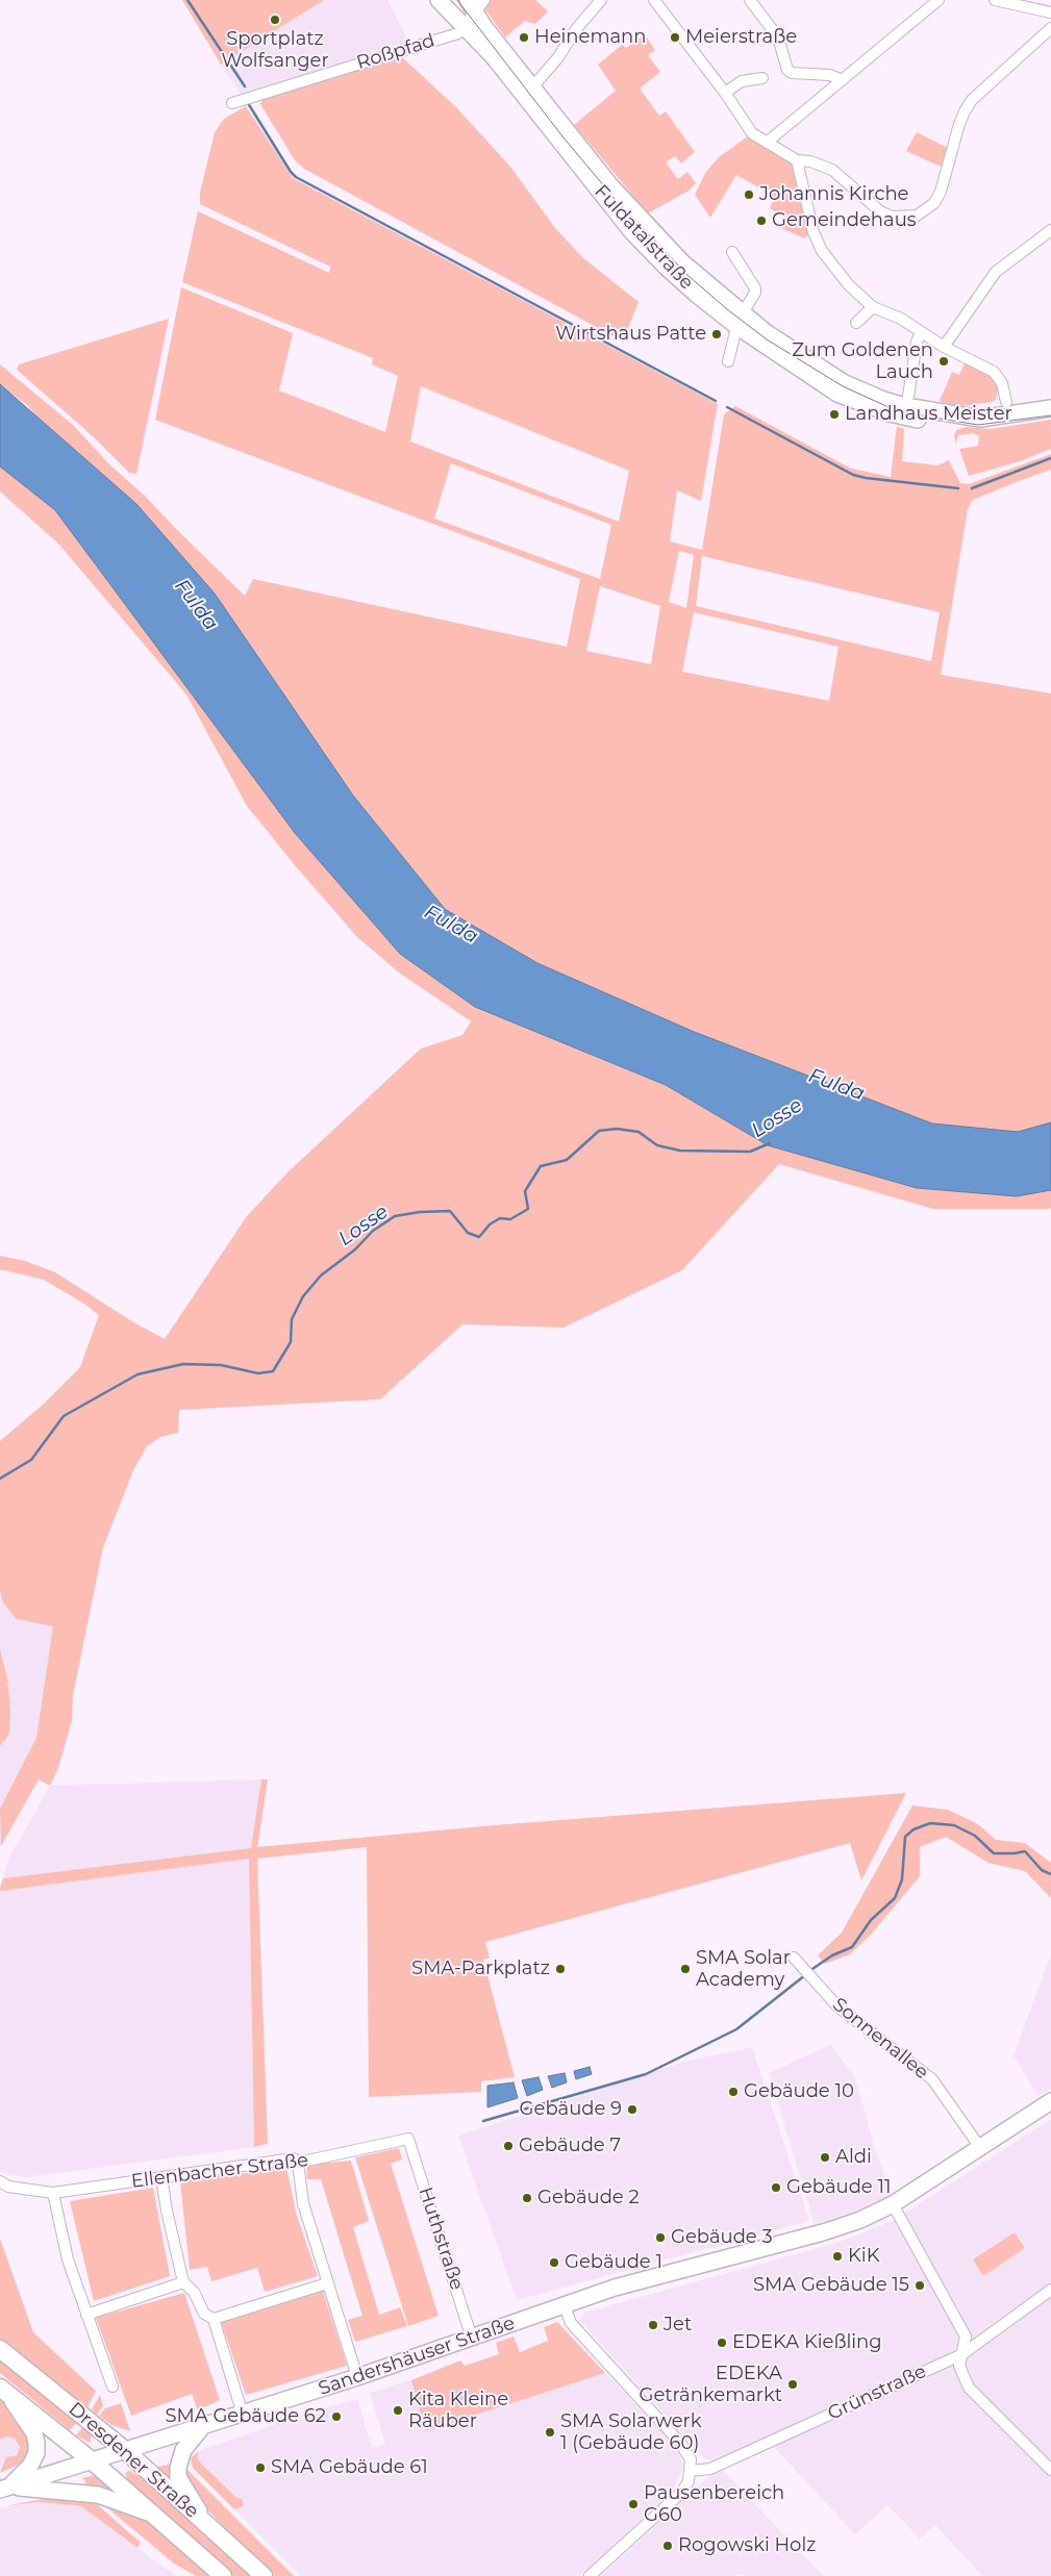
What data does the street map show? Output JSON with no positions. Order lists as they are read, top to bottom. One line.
{"streets":{"main road":["Fuldatalstraße","Sandershäuser Straße","Dresdener Straße"],"street":["Roßpfad","Sonnenallee","Ellenbacher Straße","Huthstraße","Grünstraße"]},"crossings":[["Roßpfad","Fuldatalstraße"],["Sonnenallee","Sandershäuser Straße"],["Ellenbacher Straße","Huthstraße"],["Huthstraße","Sandershäuser Straße"],["Sandershäuser Straße","Dresdener Straße"]],"water":["Fulda","Losse"],"places":["Sportplatz Wolfsanger","Heinemann","Meierstraße","Johannis Kirche","Gemeindehaus","Wirtshaus Patte","Zum Goldenen Lauch","Landhaus Meister","SMA-Parkplatz","SMA Solar Academy","Gebäude 10","Gebäude 9","Gebäude 7","Aldi","Gebäude 11","Gebäude 2","Gebäude 3","KiK","Gebäude 1","SMA Gebäude 15","Jet","EDEKA Kießling","EDEKA Getränkemarkt","Kita Kleine Räuber","SMA Gebäude 62","SMA Solarwerk 1 (Gebäude 60)","SMA Gebäude 61","Pausenbereich G60","Rogowski Holz"]}
